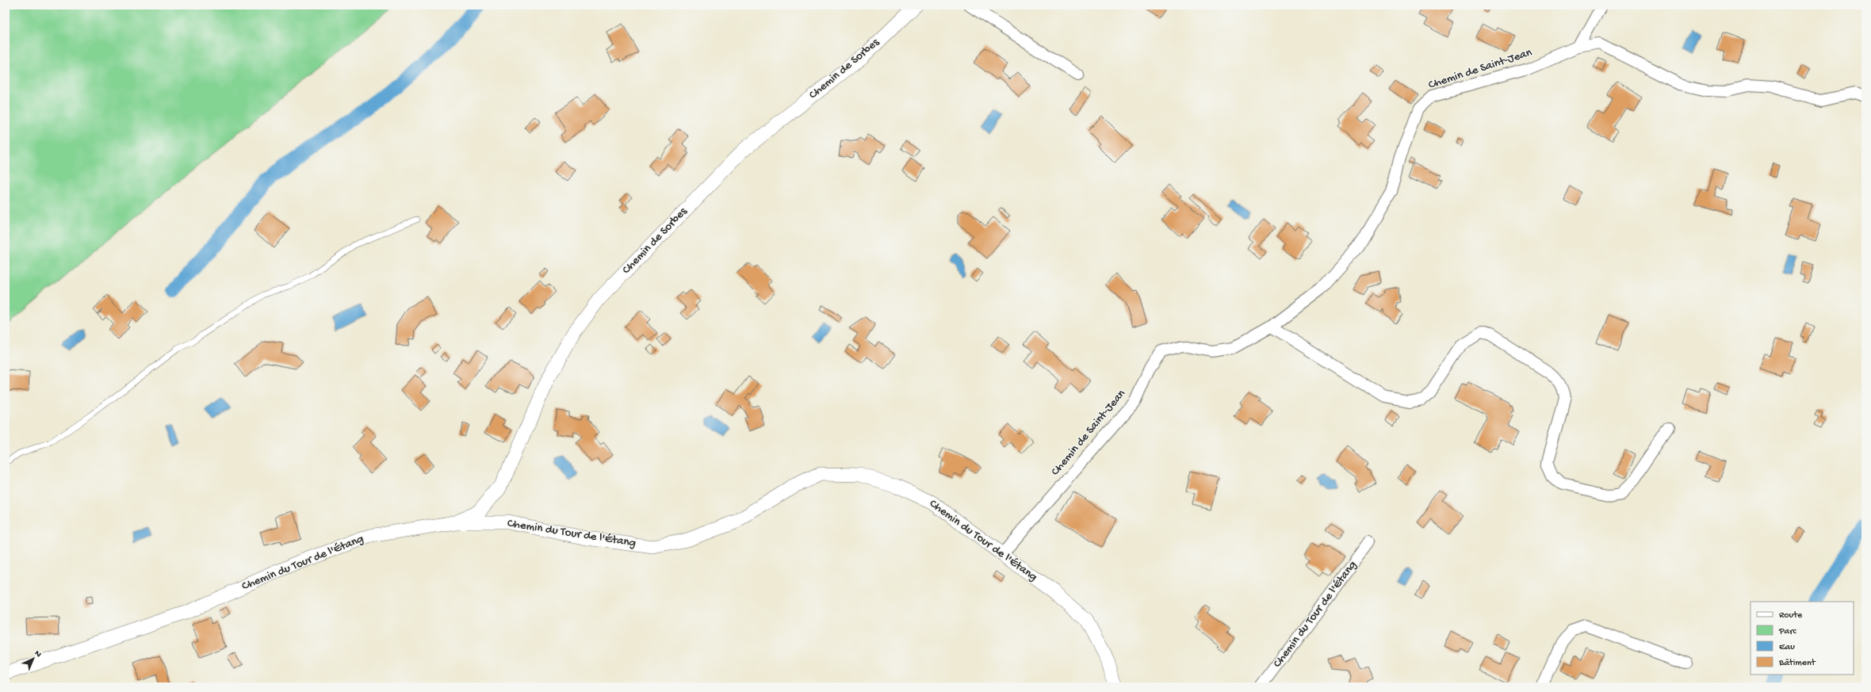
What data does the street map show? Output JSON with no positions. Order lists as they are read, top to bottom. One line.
{"streets":{"street":["Chemin de Sorbes","Chemin de Saint-Jean","Chemin du Tour de l'Étang"]},"crossings":[["Chemin de Sorbes","Chemin du Tour de l'Étang"],["Chemin de Saint-Jean","Chemin du Tour de l'Étang"]],"legend":["Route","Parc","Eau","Bâtiment"],"north":"top right"}
